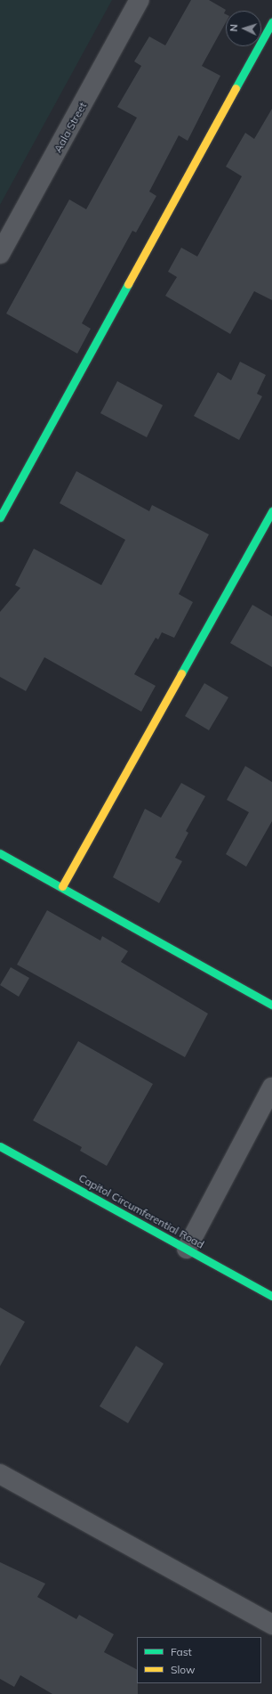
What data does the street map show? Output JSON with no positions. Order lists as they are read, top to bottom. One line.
{"streets":{"street":["Aala Street","Capitol Circumferential Road"]},"legend":["Fast","Slow"],"north":"left"}
